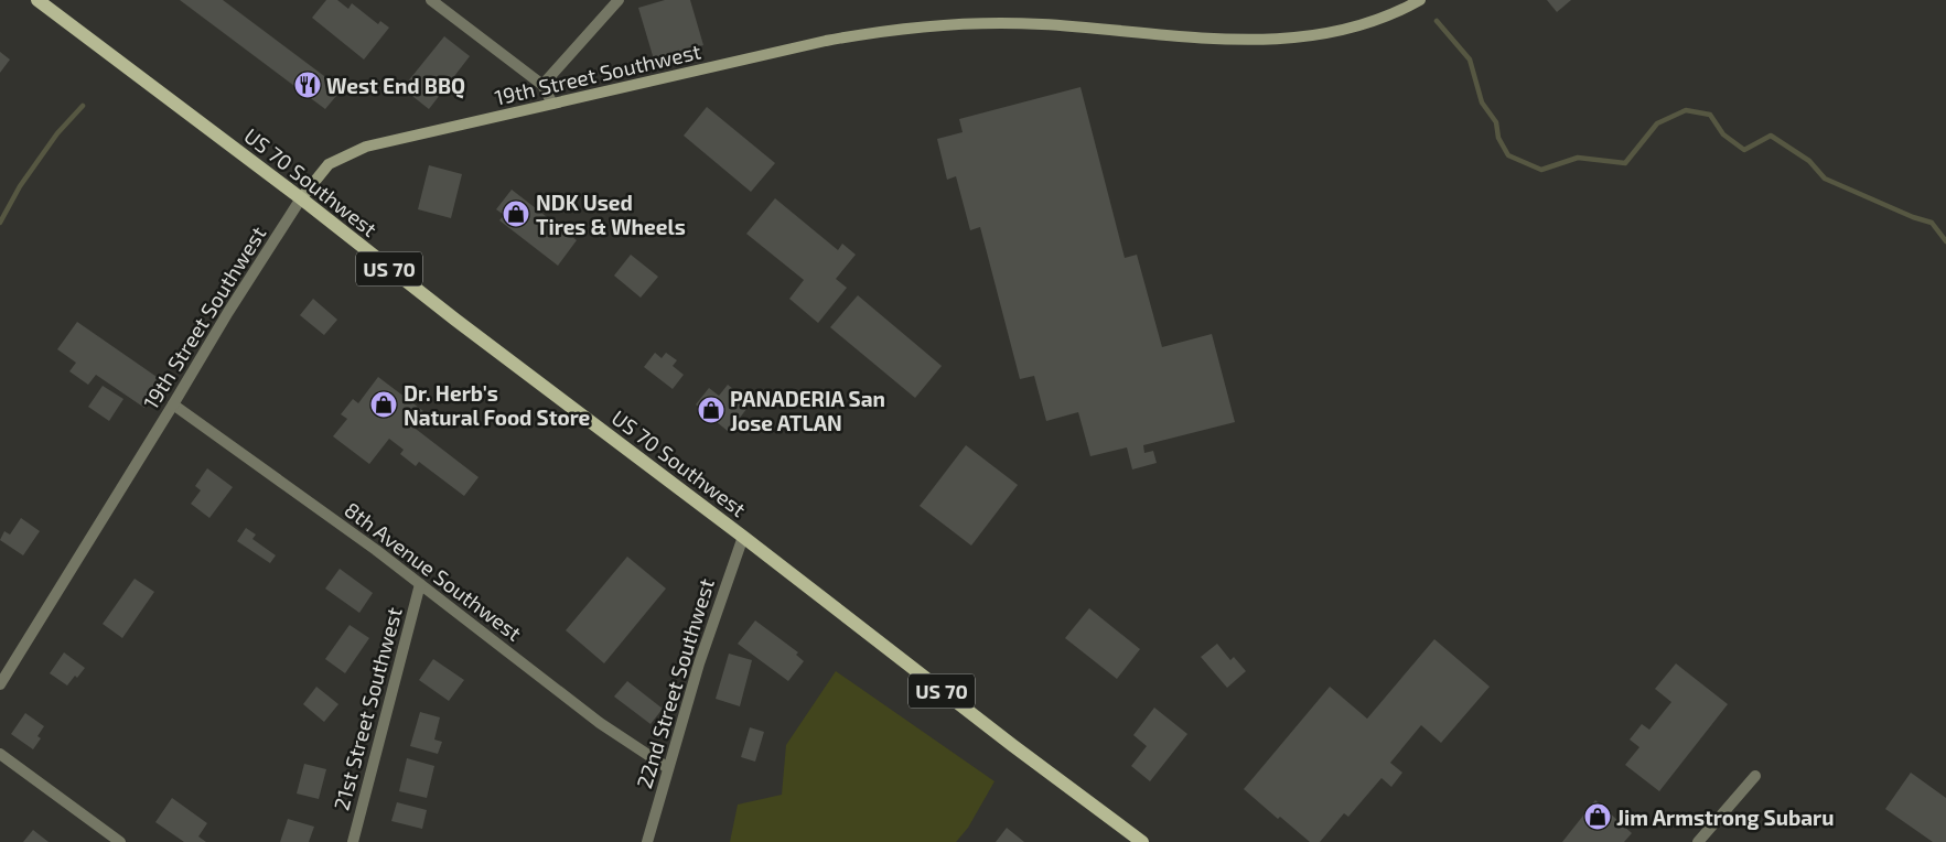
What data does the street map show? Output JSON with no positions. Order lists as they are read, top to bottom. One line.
{"streets":{"main road":["US 70 Southwest","US 70"],"street":["19th Street Southwest","8th Avenue Southwest","22nd Street Southwest","21st Street Southwest"]},"crossings":[["19th Street Southwest","US 70 Southwest"],["19th Street Southwest","8th Avenue Southwest"],["US 70 Southwest","US 70"],["US 70 Southwest","22nd Street Southwest"],["US 70","22nd Street Southwest"],["8th Avenue Southwest","22nd Street Southwest"],["8th Avenue Southwest","21st Street Southwest"]],"places":{"restaurant":["West End BBQ"],"shop":["NDK Used Tires & Wheels","Dr. Herb's Natural Food Store","PANADERIA San Jose ATLAN","Jim Armstrong Subaru"]}}
